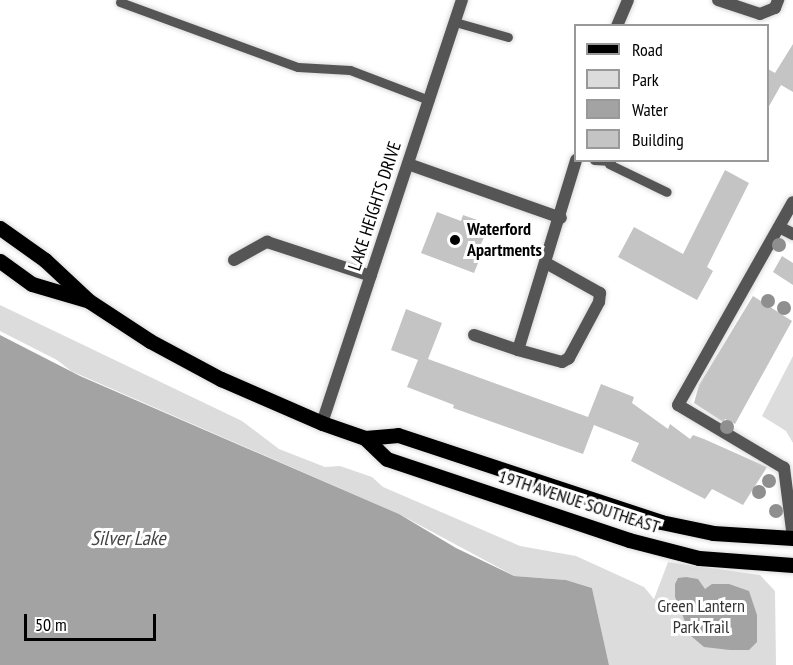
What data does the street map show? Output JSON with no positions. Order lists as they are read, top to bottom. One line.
{"streets":{"main road":["19TH AVENUE SOUTHEAST"],"street":["LAKE HEIGHTS DRIVE"]},"crossings":[["LAKE HEIGHTS DRIVE","19TH AVENUE SOUTHEAST"]],"water":["Silver Lake"],"parks":["Green Lantern Park Trail"],"places":["Waterford Apartments"],"legend":["Road","Park","Water","Building"],"scale_bar":"50 m"}
